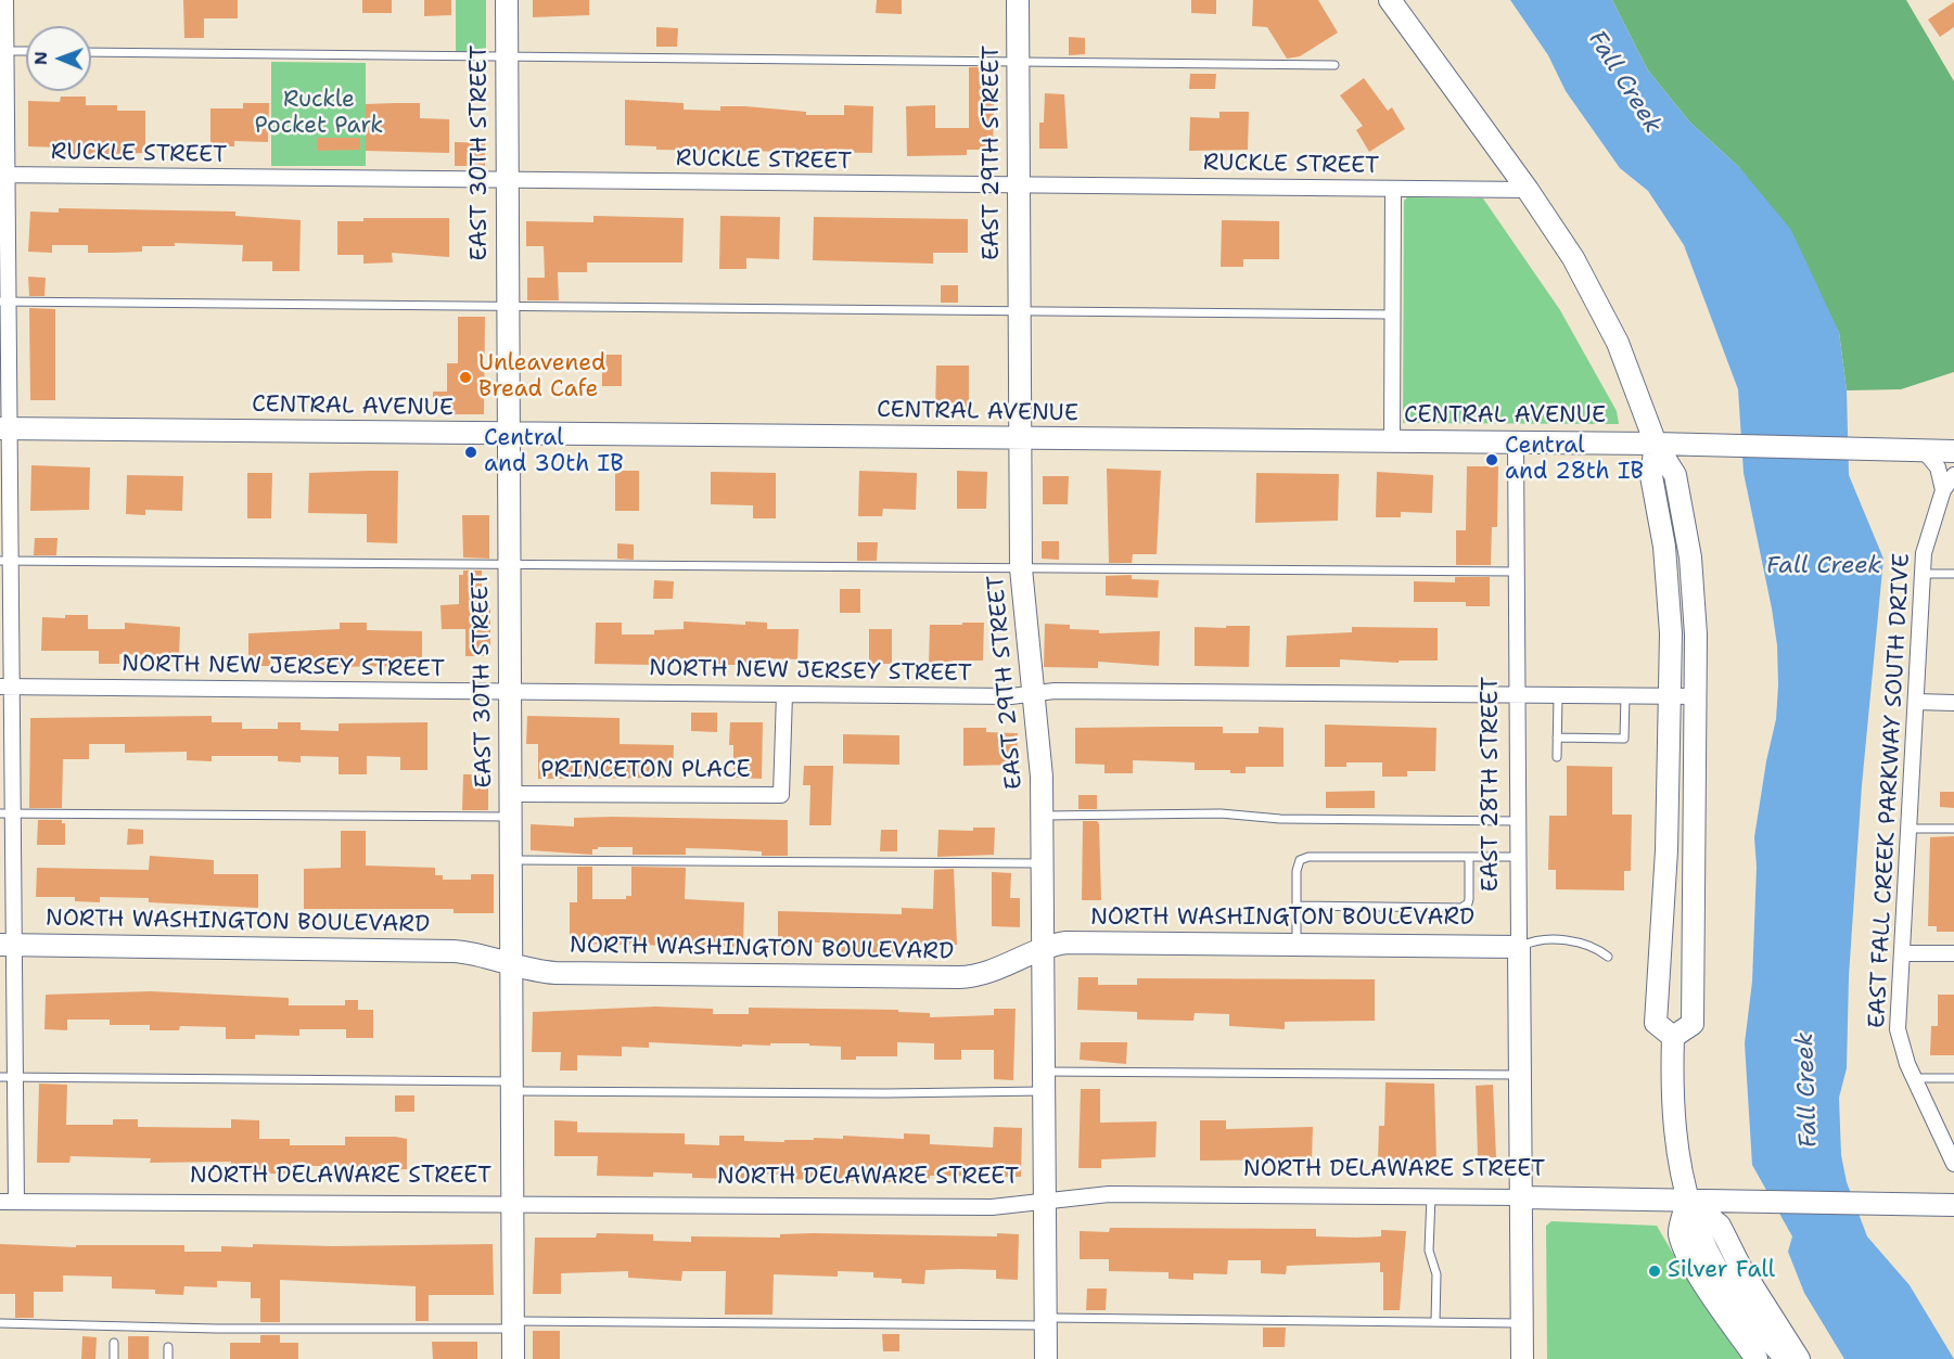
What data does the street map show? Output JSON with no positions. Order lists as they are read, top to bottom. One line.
{"streets":{"main road":["EAST 30TH STREET","EAST 29TH STREET","CENTRAL AVENUE","EAST 28TH STREET","NORTH WASHINGTON BOULEVARD","NORTH DELAWARE STREET"],"street":["RUCKLE STREET","NORTH NEW JERSEY STREET","PRINCETON PLACE","EAST FALL CREEK PARKWAY SOUTH DRIVE"]},"crossings":[["EAST 30TH STREET","RUCKLE STREET"],["EAST 30TH STREET","CENTRAL AVENUE"],["EAST 30TH STREET","NORTH NEW JERSEY STREET"],["EAST 30TH STREET","PRINCETON PLACE"],["EAST 30TH STREET","NORTH WASHINGTON BOULEVARD"],["EAST 30TH STREET","NORTH DELAWARE STREET"],["EAST 29TH STREET","RUCKLE STREET"],["EAST 29TH STREET","CENTRAL AVENUE"],["EAST 29TH STREET","NORTH NEW JERSEY STREET"],["EAST 29TH STREET","NORTH WASHINGTON BOULEVARD"],["EAST 29TH STREET","NORTH DELAWARE STREET"],["CENTRAL AVENUE","EAST 28TH STREET"],["NORTH NEW JERSEY STREET","PRINCETON PLACE"],["NORTH NEW JERSEY STREET","EAST 28TH STREET"],["EAST 28TH STREET","NORTH WASHINGTON BOULEVARD"],["EAST 28TH STREET","NORTH DELAWARE STREET"]],"water":["Fall Creek"],"parks":["Ruckle Pocket Park"],"places":["Unleavened Bread Cafe","Central and 30th IB","Central and 28th IB","Silver Fall"],"north":"left"}
